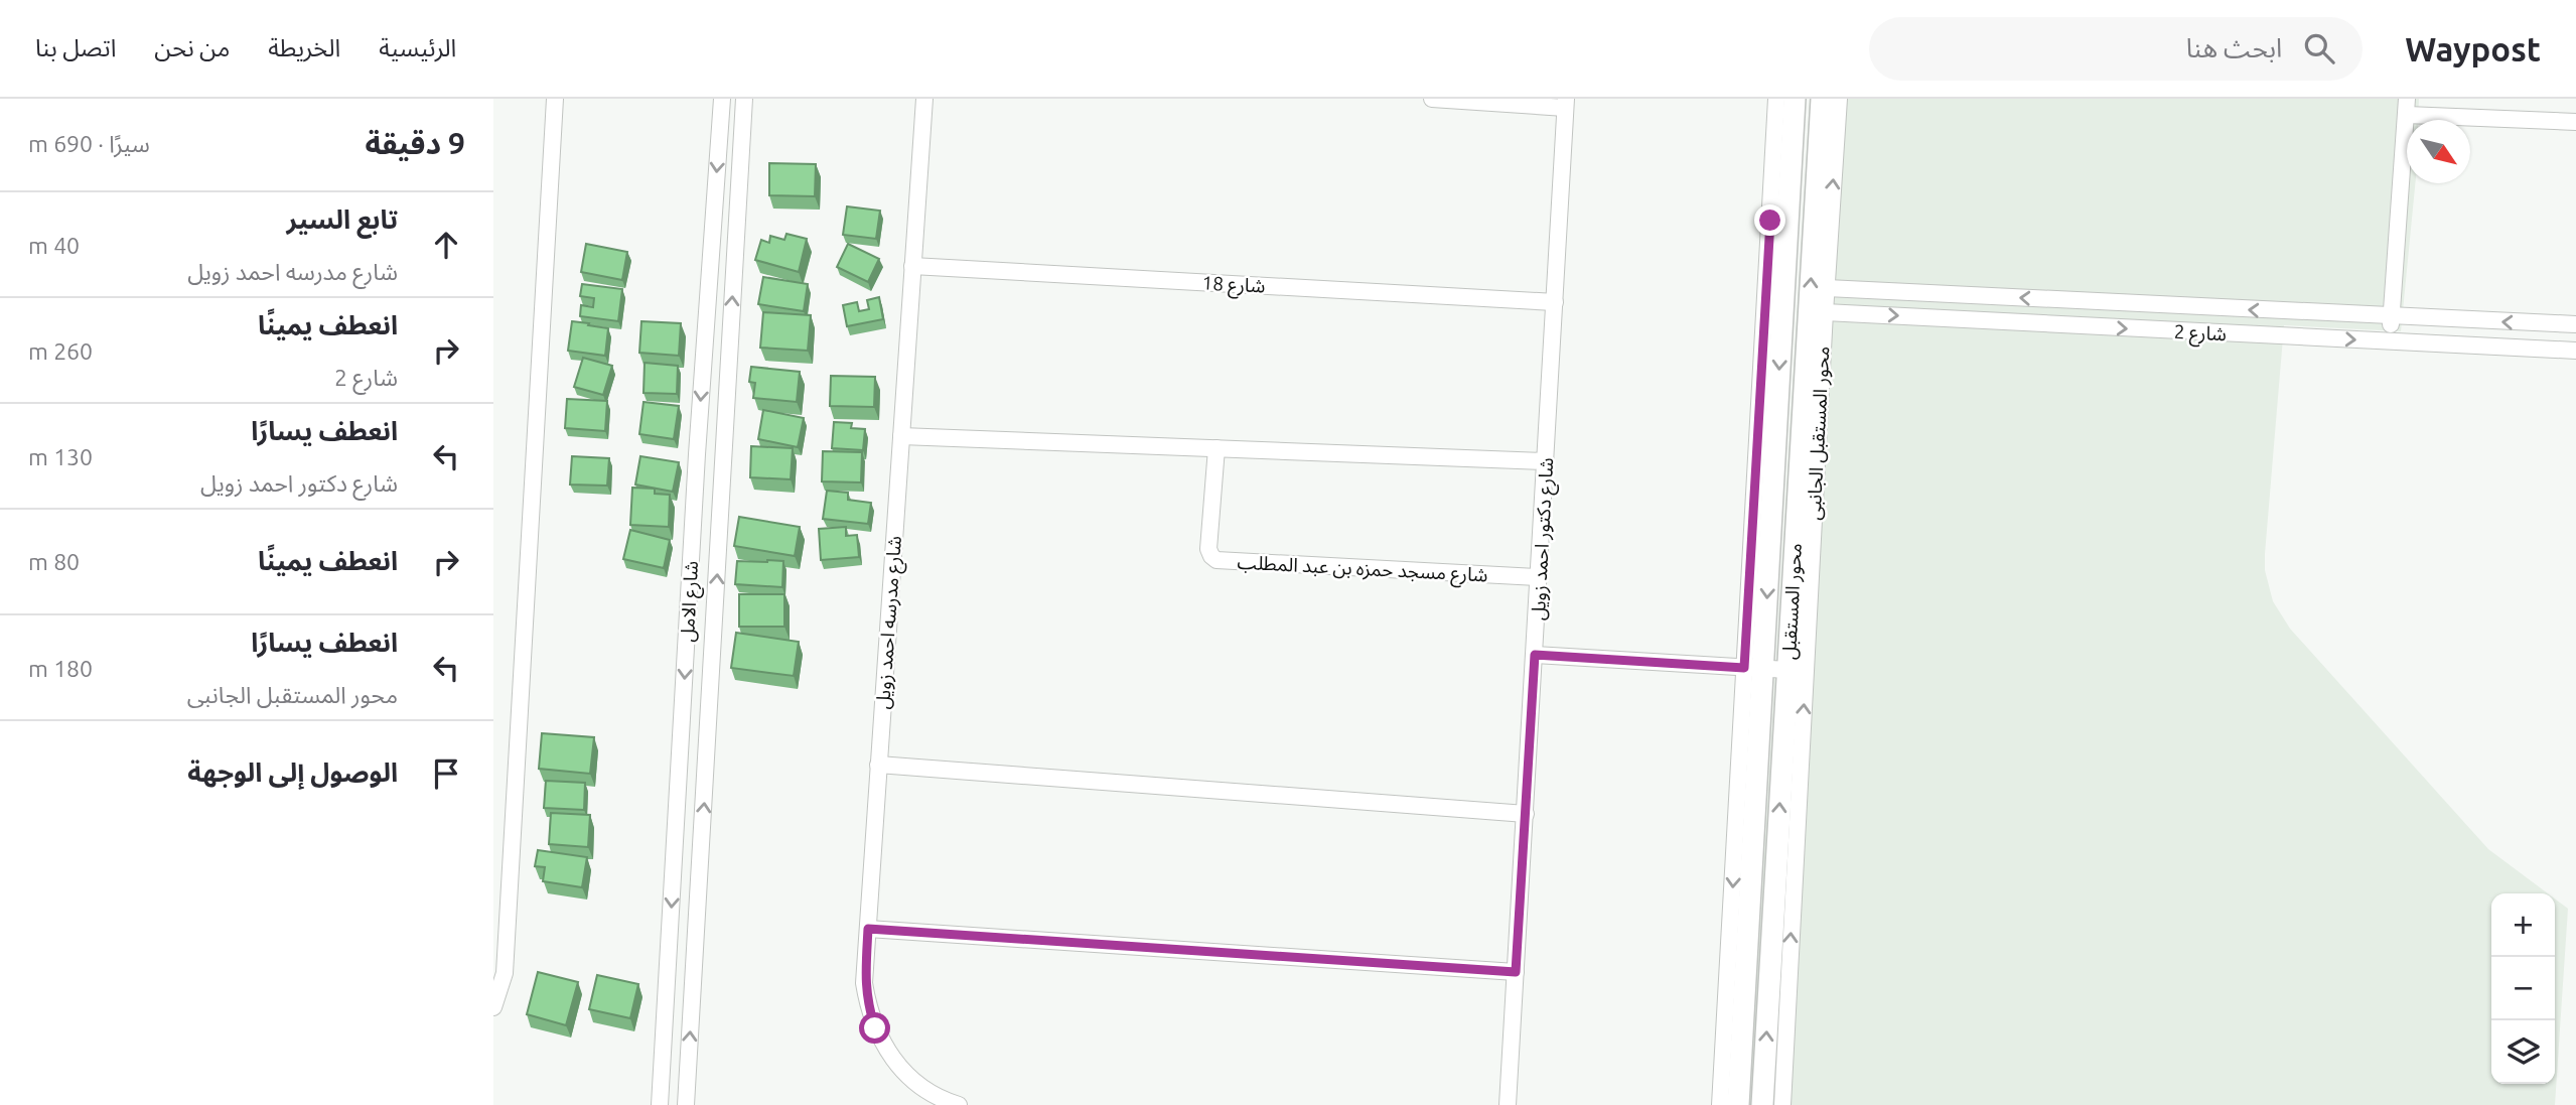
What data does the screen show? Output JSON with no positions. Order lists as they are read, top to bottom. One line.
{"streets":{"street":["شارع 18","شارع 2","محور المستقبل الجانبى","شارع دكتور احمد زويل","شارع مسجد حمزه بن عبد المطلب","شارع الامل","محور المستقبل","شارع مدرسه احمد زويل"]},"crossings":[["شارع 18","شارع دكتور احمد زويل"],["شارع 18","شارع مدرسه احمد زويل"],["شارع 2","محور المستقبل الجانبى"],["شارع دكتور احمد زويل","شارع مسجد حمزه بن عبد المطلب"]],"north":"bottom right","page":{"header":"Waypost","search":"ابحث هنا","nav":["الرئيسية","الخريطة","من نحن","اتصل بنا"],"heading":["9 دقيقة","سيرًا · 690 m"],"list":[["تابع السير","شارع مدرسه احمد زويل","40 m"],["انعطف يمينًا","شارع 2","260 m"],["انعطف يسارًا","شارع دكتور احمد زويل","130 m"],["انعطف يمينًا","80 m"],["انعطف يسارًا","محور المستقبل الجانبى","180 m"],"الوصول إلى الوجهة"],"map_buttons":["+","−"]}}
